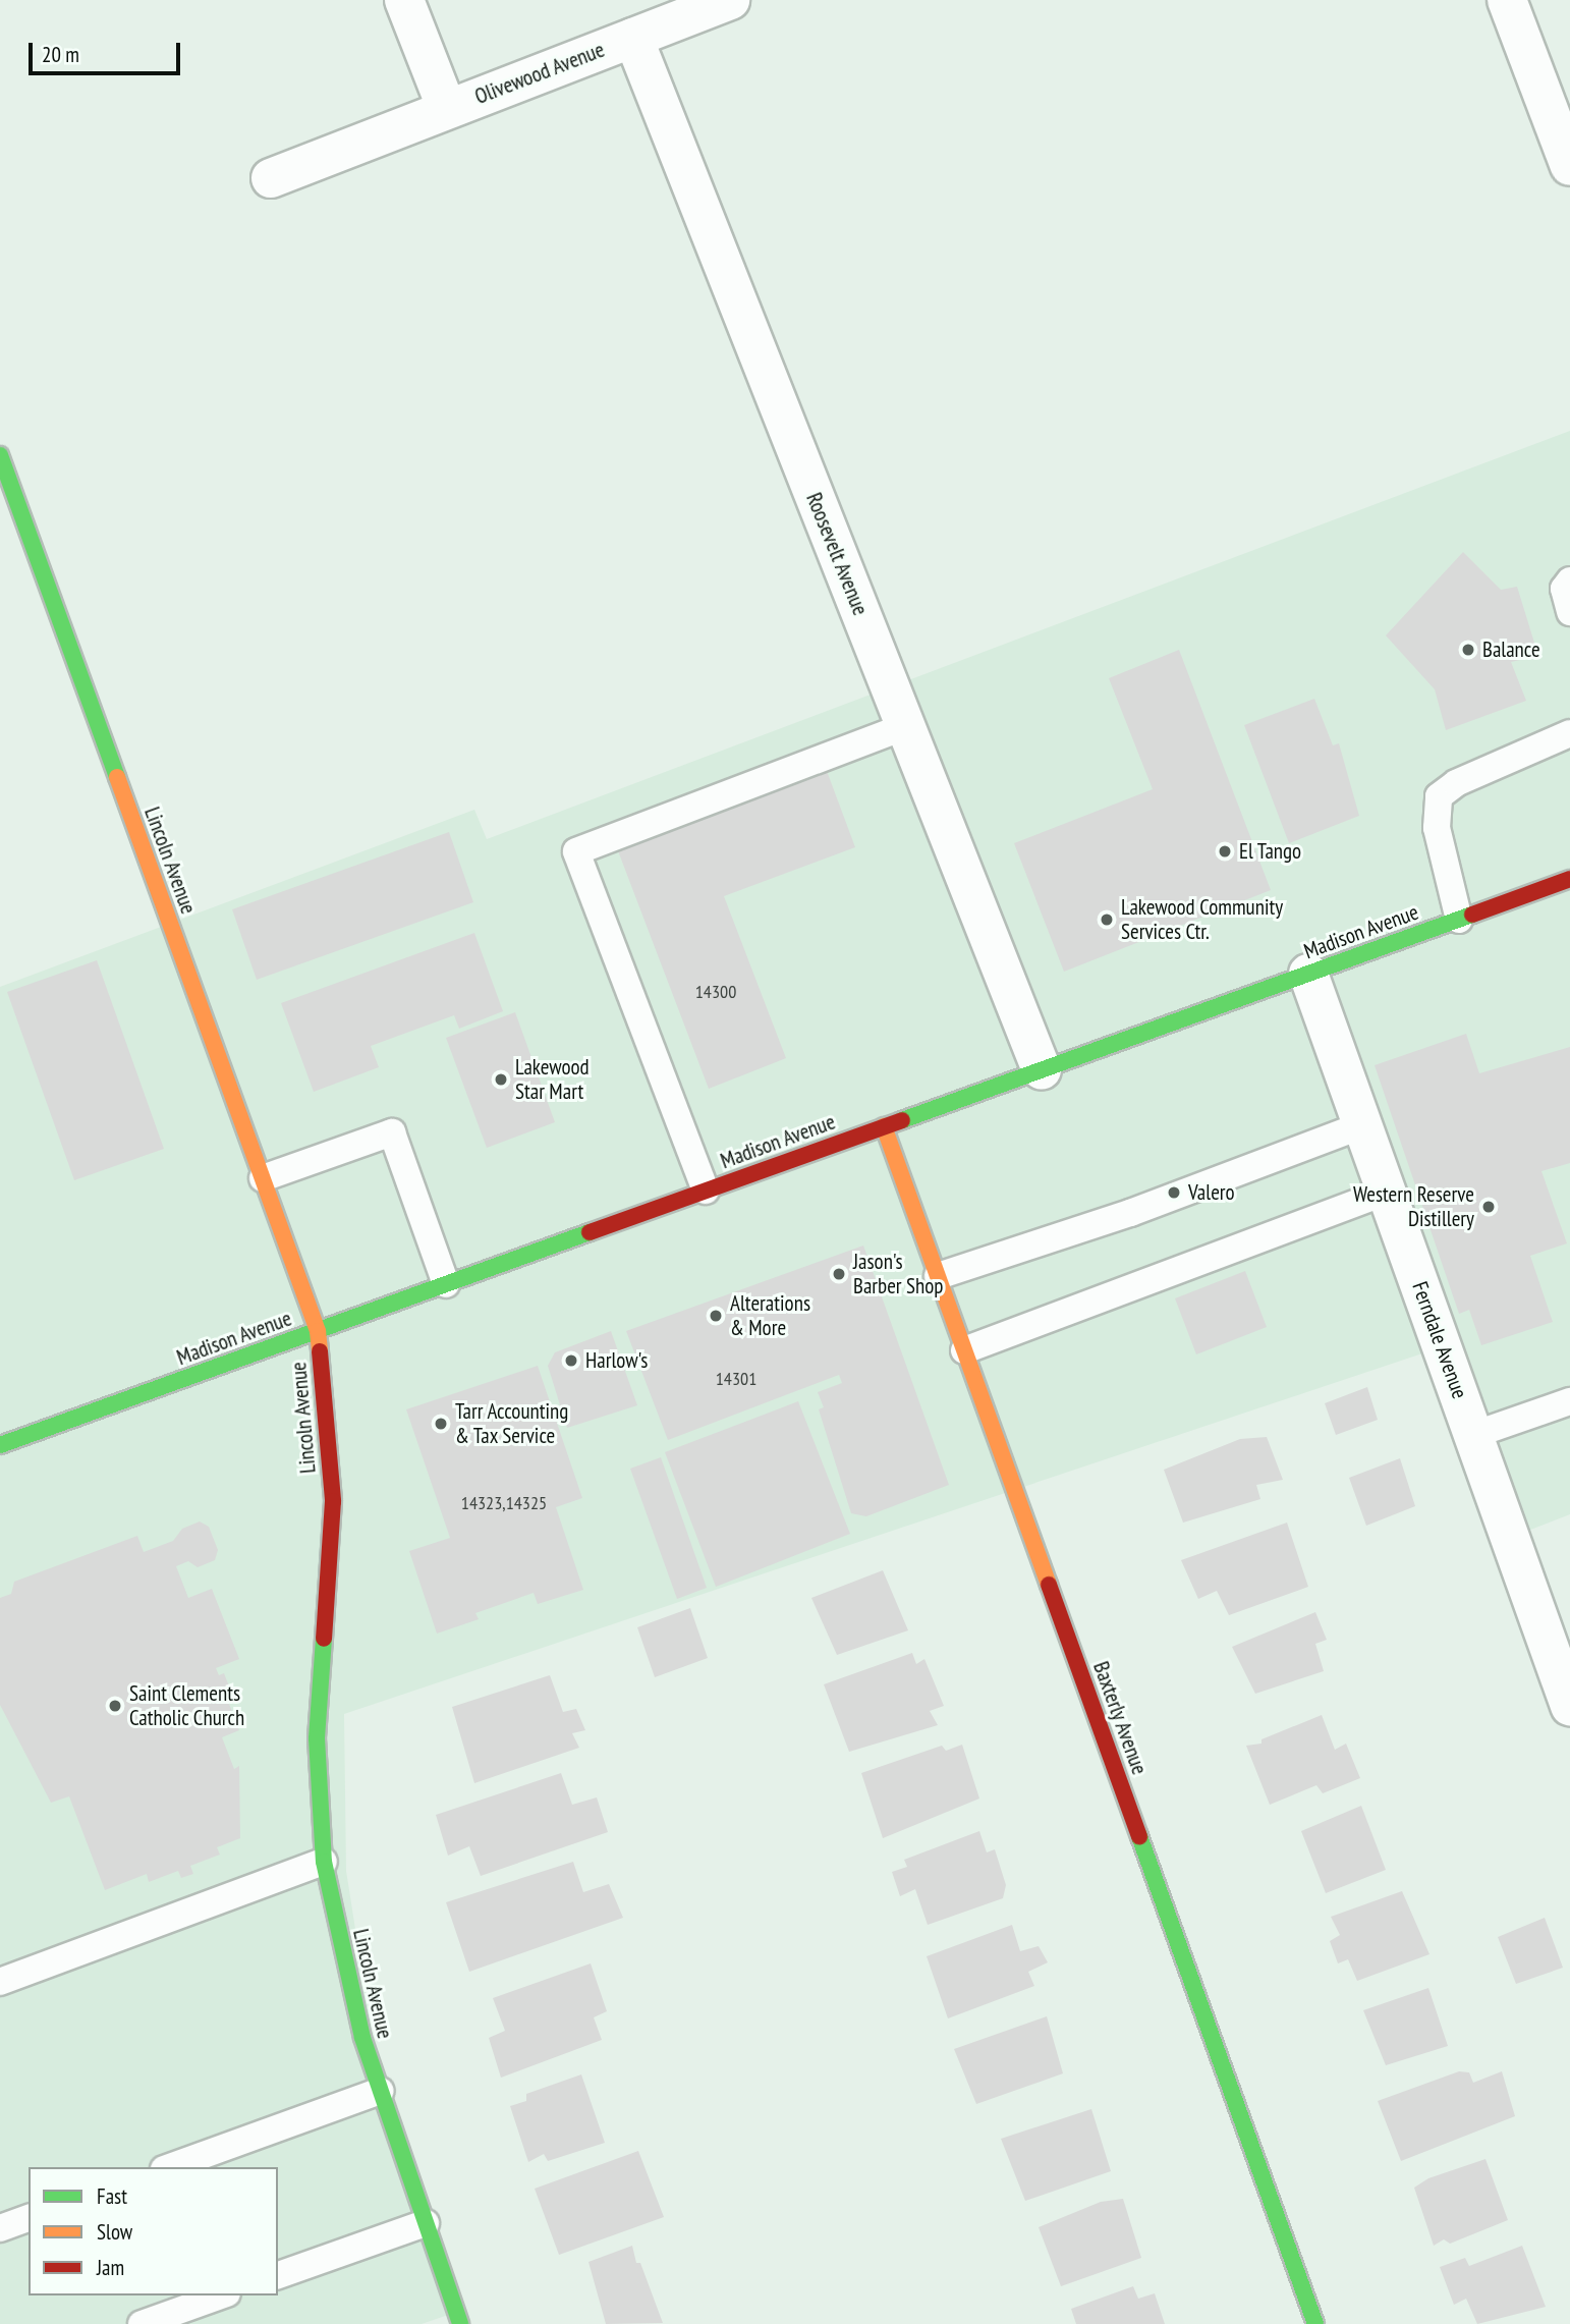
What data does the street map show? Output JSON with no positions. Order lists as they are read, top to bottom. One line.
{"streets":{"street":["Olivewood Avenue","Roosevelt Avenue","Lincoln Avenue","Madison Avenue","Ferndale Avenue","Baxterly Avenue"]},"crossings":[["Olivewood Avenue","Roosevelt Avenue"],["Roosevelt Avenue","Madison Avenue"],["Lincoln Avenue","Madison Avenue"],["Madison Avenue","Ferndale Avenue"],["Madison Avenue","Baxterly Avenue"]],"places":["Balance","El Tango","Lakewood Community Services Ctr.","Lakewood Star Mart","Valero","Western Reserve Distillery","Jason's Barber Shop","Alterations & More","Harlow's","Tarr Accounting & Tax Service","Saint Clements Catholic Church"],"house_numbers":["14300","14301","14323,14325"],"legend":["Fast","Slow","Jam"],"scale_bar":"20 m"}
